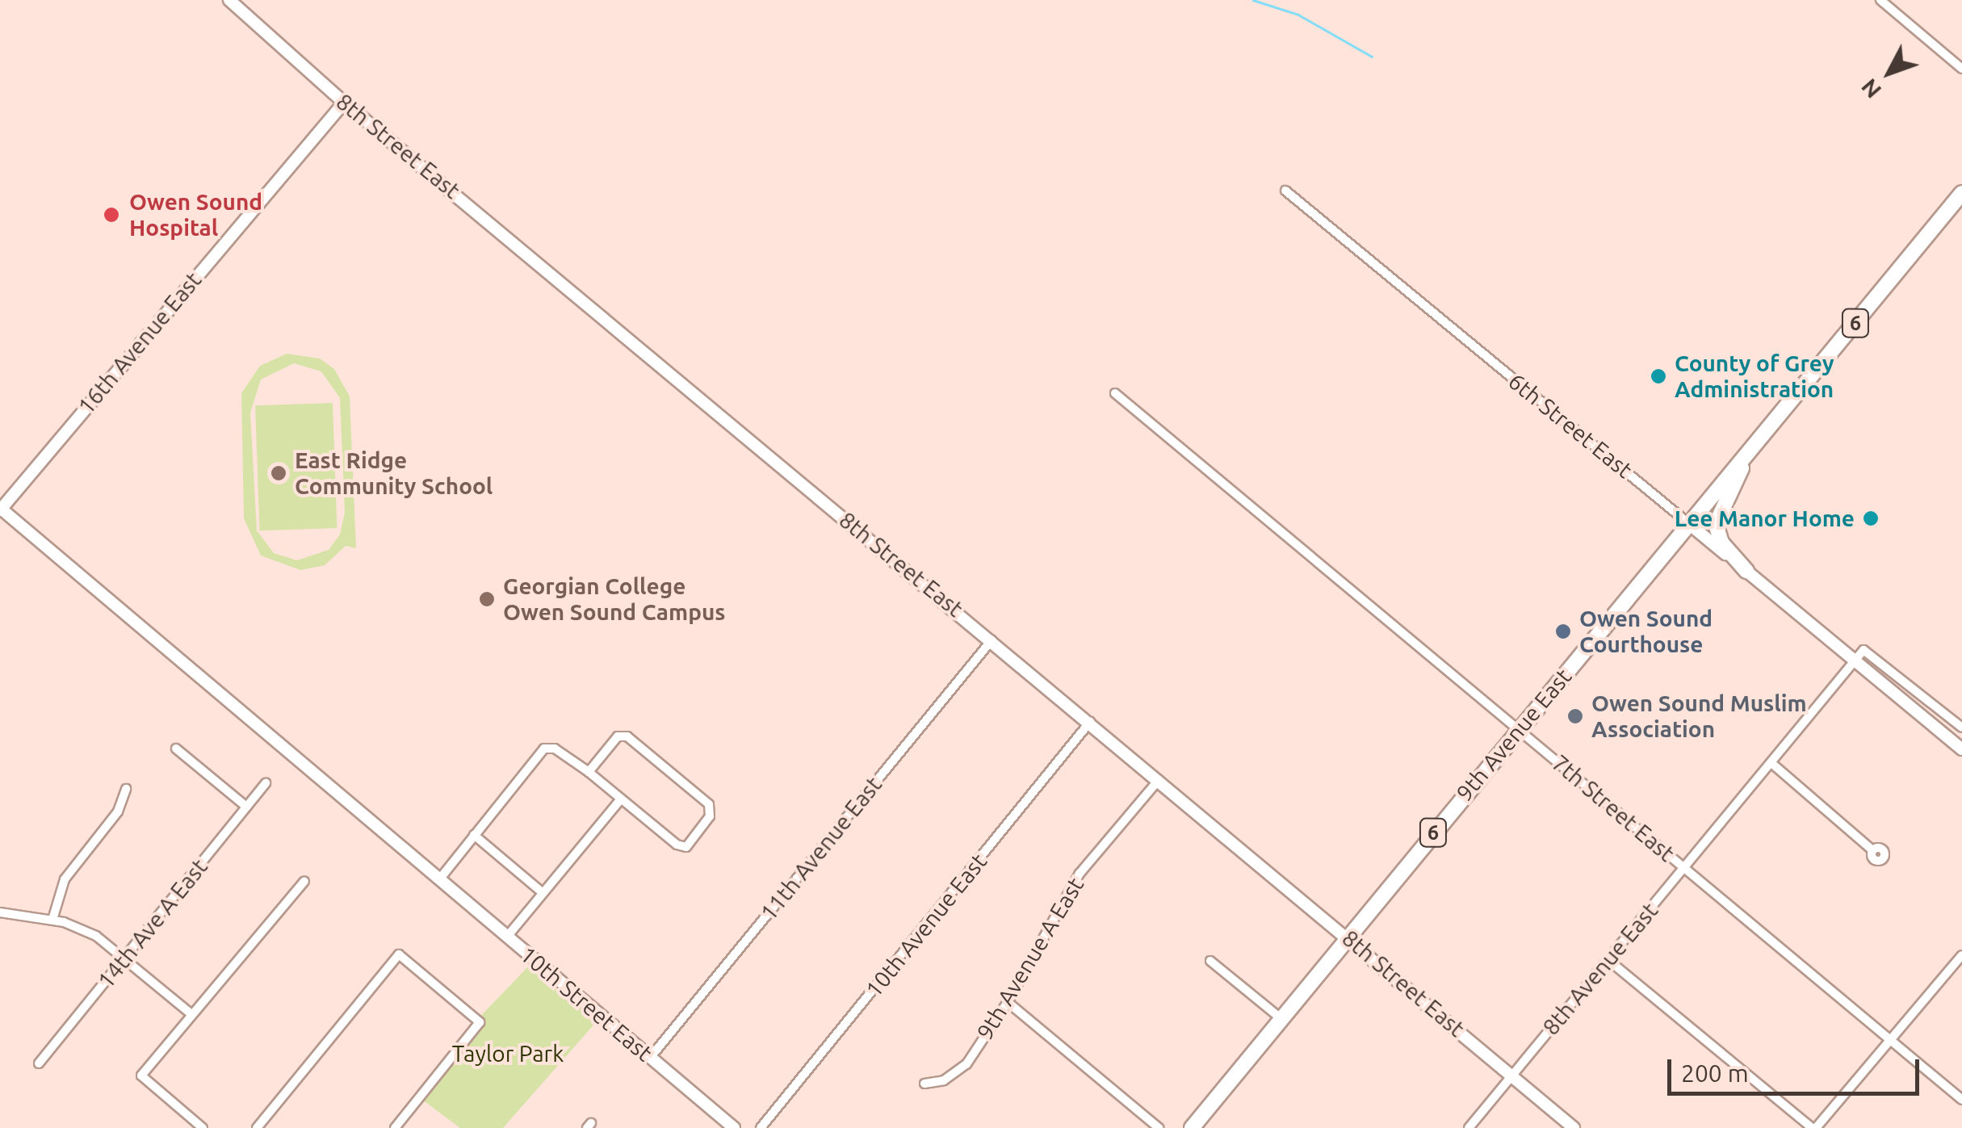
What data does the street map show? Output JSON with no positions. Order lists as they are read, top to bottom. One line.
{"streets":{"highway":["6","9th Avenue East"],"main road":["8th Street East","16th Avenue East","6th Street East","10th Street East"],"street":["7th Street East","11th Avenue East","14th Ave A East","10th Avenue East","9th Avenue A East","8th Avenue East"]},"crossings":[["8th Street East","16th Avenue East"],["8th Street East","9th Avenue East"],["8th Street East","11th Avenue East"],["8th Street East","10th Avenue East"],["8th Street East","9th Avenue A East"],["8th Street East","8th Avenue East"],["16th Avenue East","10th Street East"],["6th Street East","9th Avenue East"],["6th Street East","8th Avenue East"],["9th Avenue East","7th Street East"],["7th Street East","8th Avenue East"],["11th Avenue East","10th Street East"]],"parks":["Taylor Park"],"places":["Owen Sound Hospital","County of Grey Administration","East Ridge Community School","Lee Manor Home","Georgian College Owen Sound Campus","Owen Sound Courthouse","Owen Sound Muslim Association"],"scale_bar":"200 m","north":"bottom left"}
